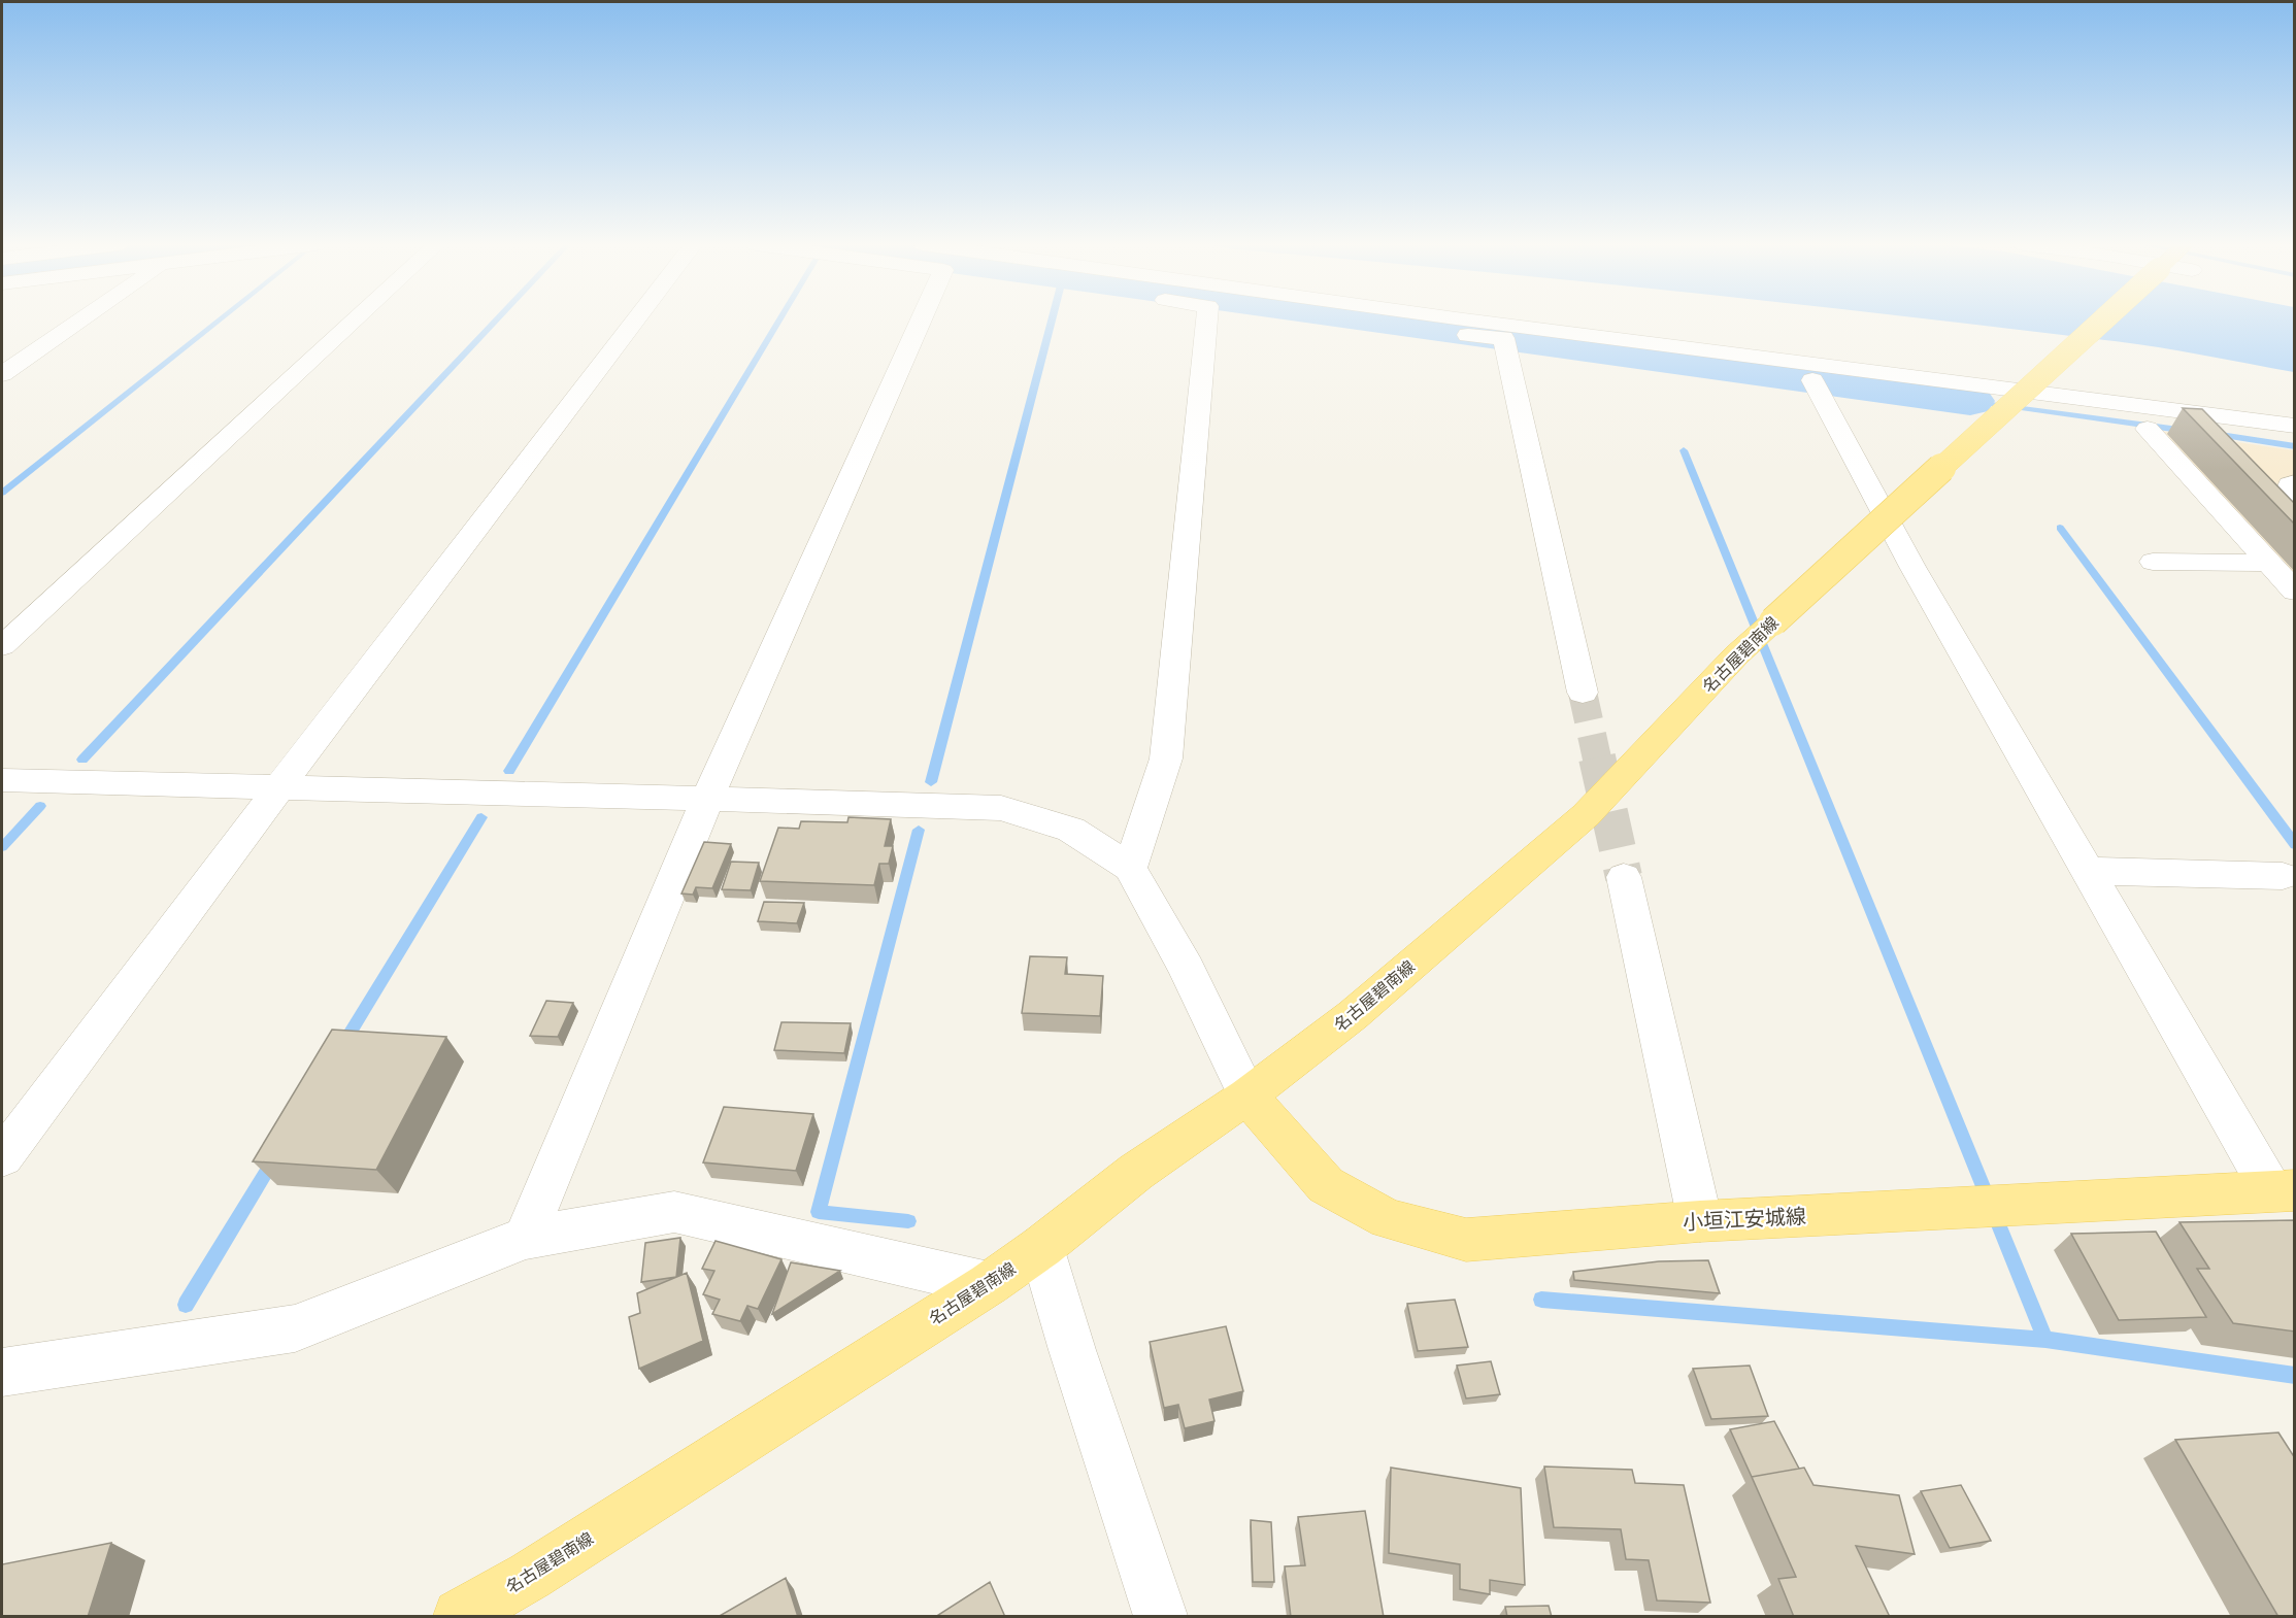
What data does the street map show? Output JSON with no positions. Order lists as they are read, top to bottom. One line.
{"streets":{"main road":["名古屋碧南線","小垣江安城線"]},"crossings":[["名古屋碧南線","小垣江安城線"]]}
